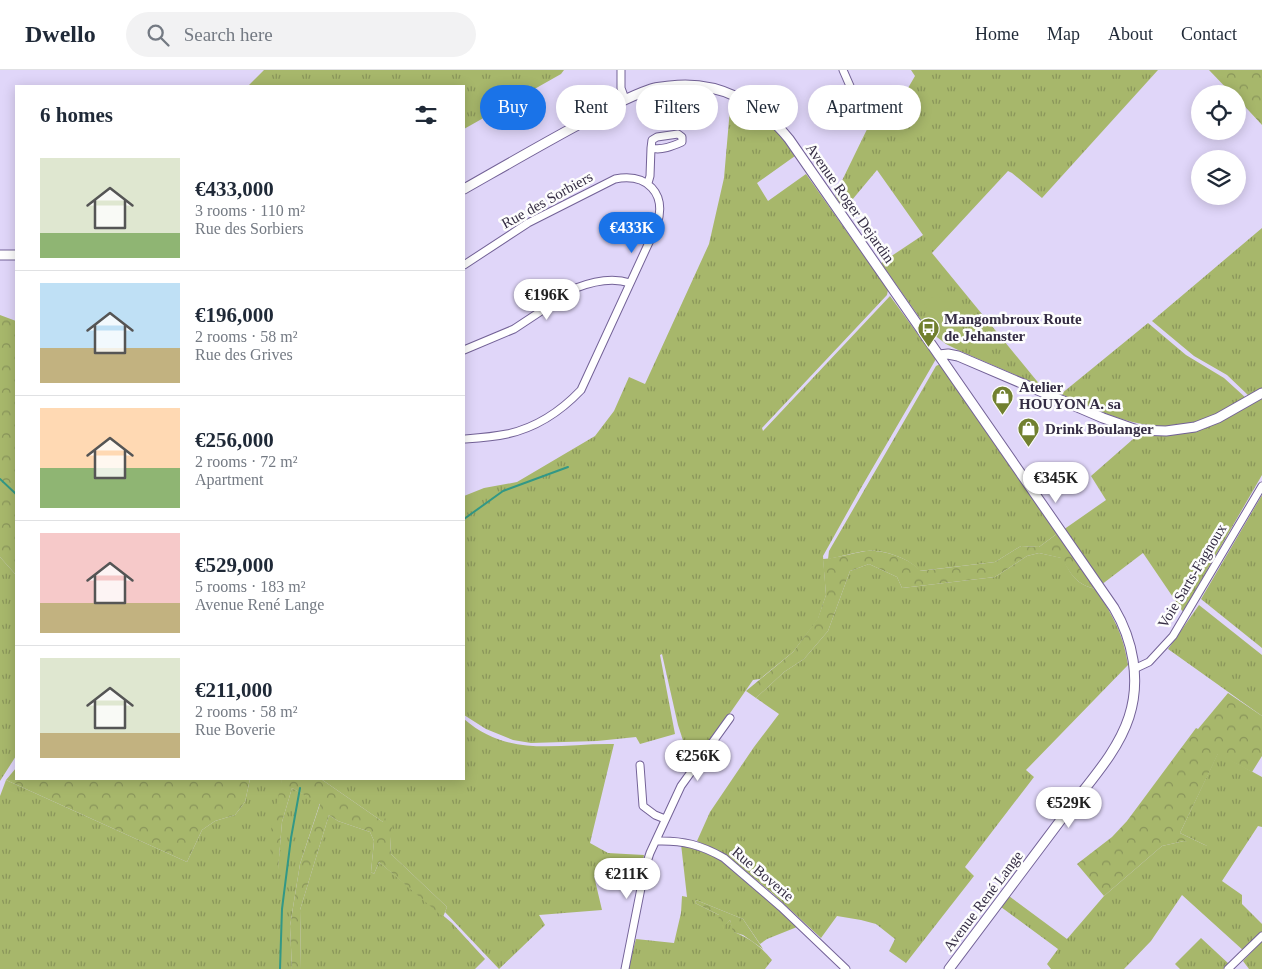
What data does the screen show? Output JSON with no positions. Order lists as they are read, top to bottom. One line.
{"streets":{"main road":["Avenue Roger Dejardin","Avenue René Lange"],"street":["Rue des Sorbiers","Voie Sarts-Fagnoux","Rue Boverie"]},"crossings":[["Avenue Roger Dejardin","Avenue René Lange"],["Voie Sarts-Fagnoux","Avenue René Lange"]],"places":{"bus stop":["Mangombroux Route de Jehanster"],"shop":["Atelier HOUYON A. sa","Drink Boulanger"]},"page":{"header":"Dwello","search":"Search here","nav":["Home","Map","About","Contact"],"chip":["Buy","Rent","Filters","New","Apartment"],"heading":"6 homes","list":[{"name":"€433,000","note":"3 rooms · 110 m² · Rue des Sorbiers"},{"name":"€196,000","note":"2 rooms · 58 m² · Rue des Grives"},{"name":"€256,000","note":"2 rooms · 72 m² · Apartment"},{"name":"€529,000","note":"5 rooms · 183 m² · Avenue René Lange"},{"name":"€211,000","note":"2 rooms · 58 m² · Rue Boverie"}],"price":["€433K","€196K","€345K","€256K","€529K","€211K"]}}
